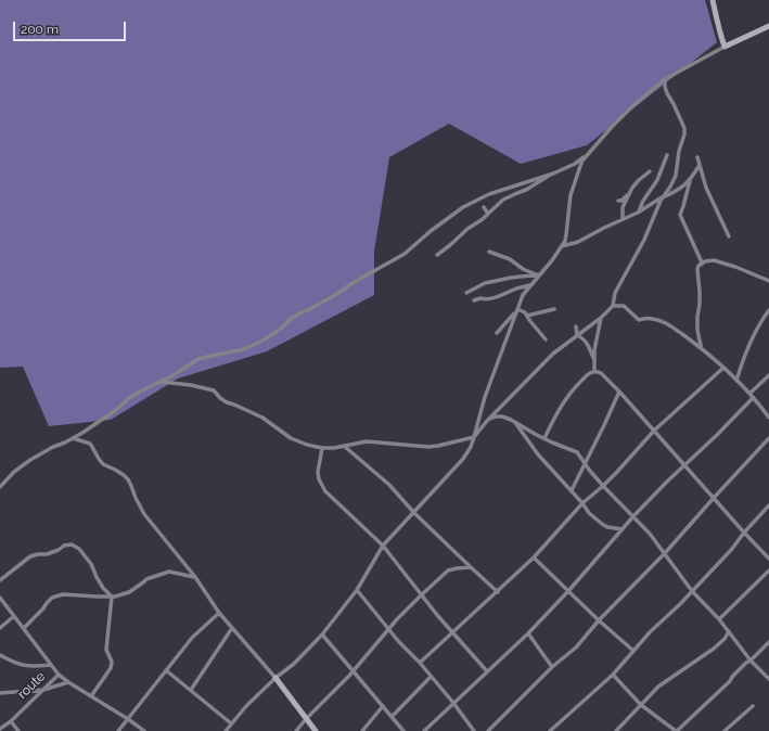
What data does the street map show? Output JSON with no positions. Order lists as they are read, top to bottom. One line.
{"streets":{"street":["route"]},"scale_bar":"200 m"}
